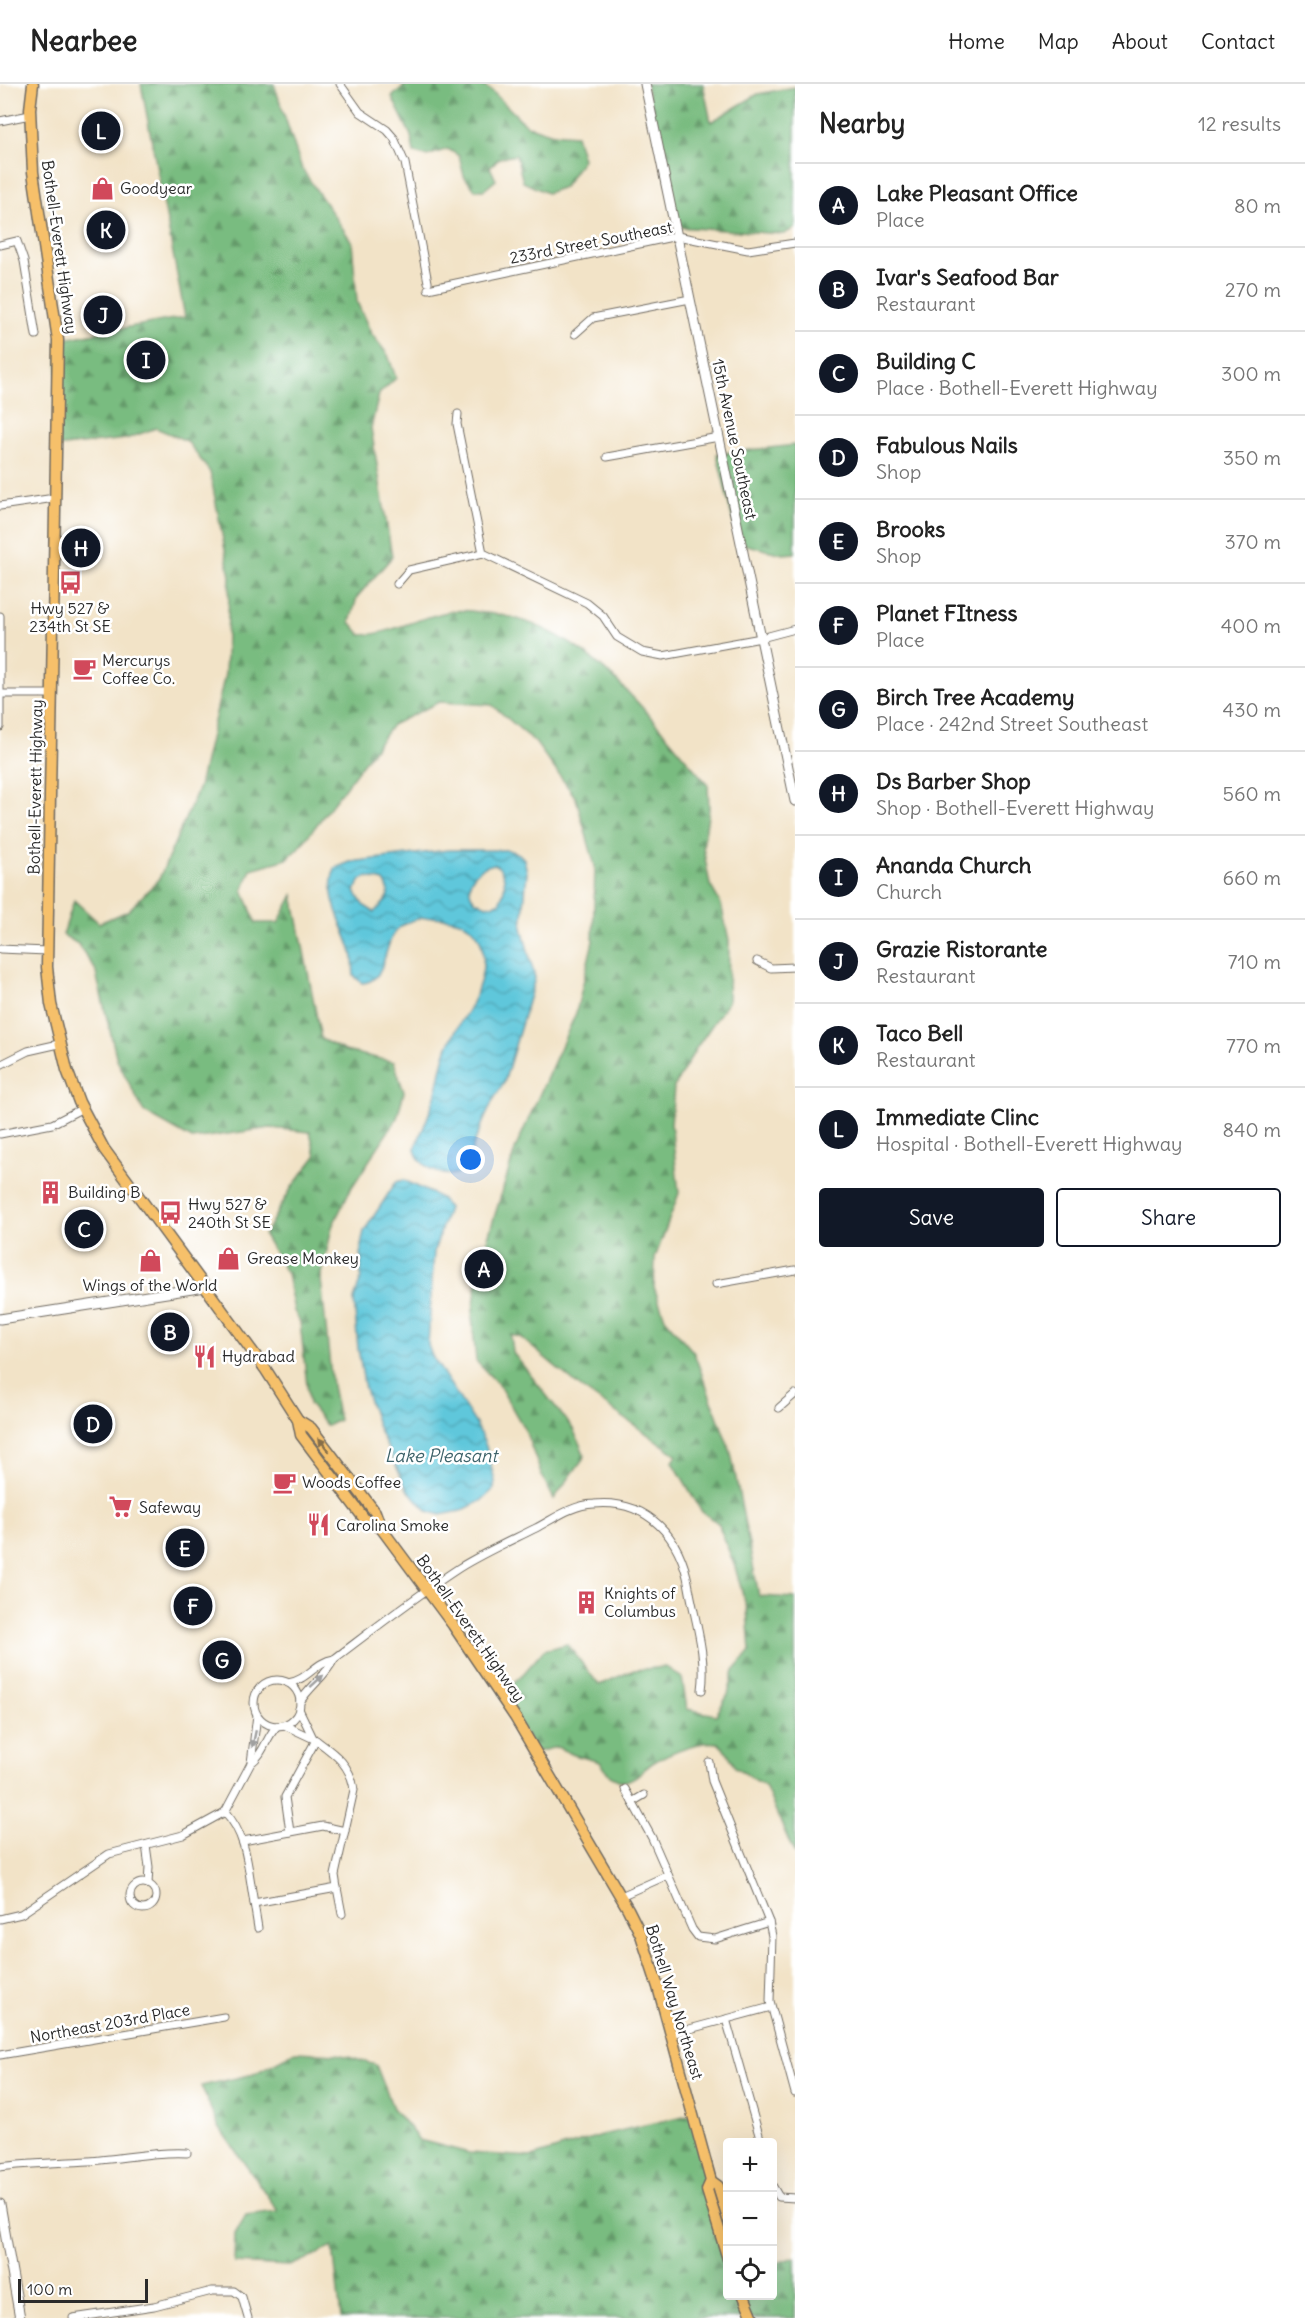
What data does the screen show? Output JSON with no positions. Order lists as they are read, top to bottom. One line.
{"streets":{"main road":["Bothell-Everett Highway","Bothell Way Northeast"],"street":["233rd Street Southeast","15th Avenue Southeast","Northeast 203rd Place"]},"crossings":[["233rd Street Southeast","15th Avenue Southeast"],["Bothell-Everett Highway","Bothell Way Northeast"]],"water":["Lake Pleasant"],"places":{"shop":["Goodyear","Grease Monkey","Wings of the World"],"bus stop":["Hwy 527 & 234th St SE","Hwy 527 & 240th St SE"],"cafe":["Mercurys Coffee Co.","Woods Coffee"],"building":["Building B","Knights of Columbus"],"restaurant":["Hydrabad","Carolina Smoke"],"supermarket":["Safeway"]},"scale_bar":"100 m","page":{"header":"Nearbee","nav":["Home","Map","About","Contact"],"heading":["Nearby","12 results"],"pins":["L","K","J","I","H","C","A","B","D","E","F","G"],"list":[{"mark":"A","name":"Lake Pleasant Office","note":"Place","value":"80 m"},{"mark":"B","name":"Ivar's Seafood Bar","note":"Restaurant","value":"270 m"},{"mark":"C","name":"Building C","note":"Place · Bothell-Everett Highway","value":"300 m"},{"mark":"D","name":"Fabulous Nails","note":"Shop","value":"350 m"},{"mark":"E","name":"Brooks","note":"Shop","value":"370 m"},{"mark":"F","name":"Planet FItness","note":"Place","value":"400 m"},{"mark":"G","name":"Birch Tree Academy","note":"Place · 242nd Street Southeast","value":"430 m"},{"mark":"H","name":"Ds Barber Shop","note":"Shop · Bothell-Everett Highway","value":"560 m"},{"mark":"I","name":"Ananda Church","note":"Church","value":"660 m"},{"mark":"J","name":"Grazie Ristorante","note":"Restaurant","value":"710 m"},{"mark":"K","name":"Taco Bell","note":"Restaurant","value":"770 m"},{"mark":"L","name":"Immediate Clinc","note":"Hospital · Bothell-Everett Highway","value":"840 m"}],"buttons":["Save","Share"],"map_buttons":["+","−"],"scale":"100 m"}}
